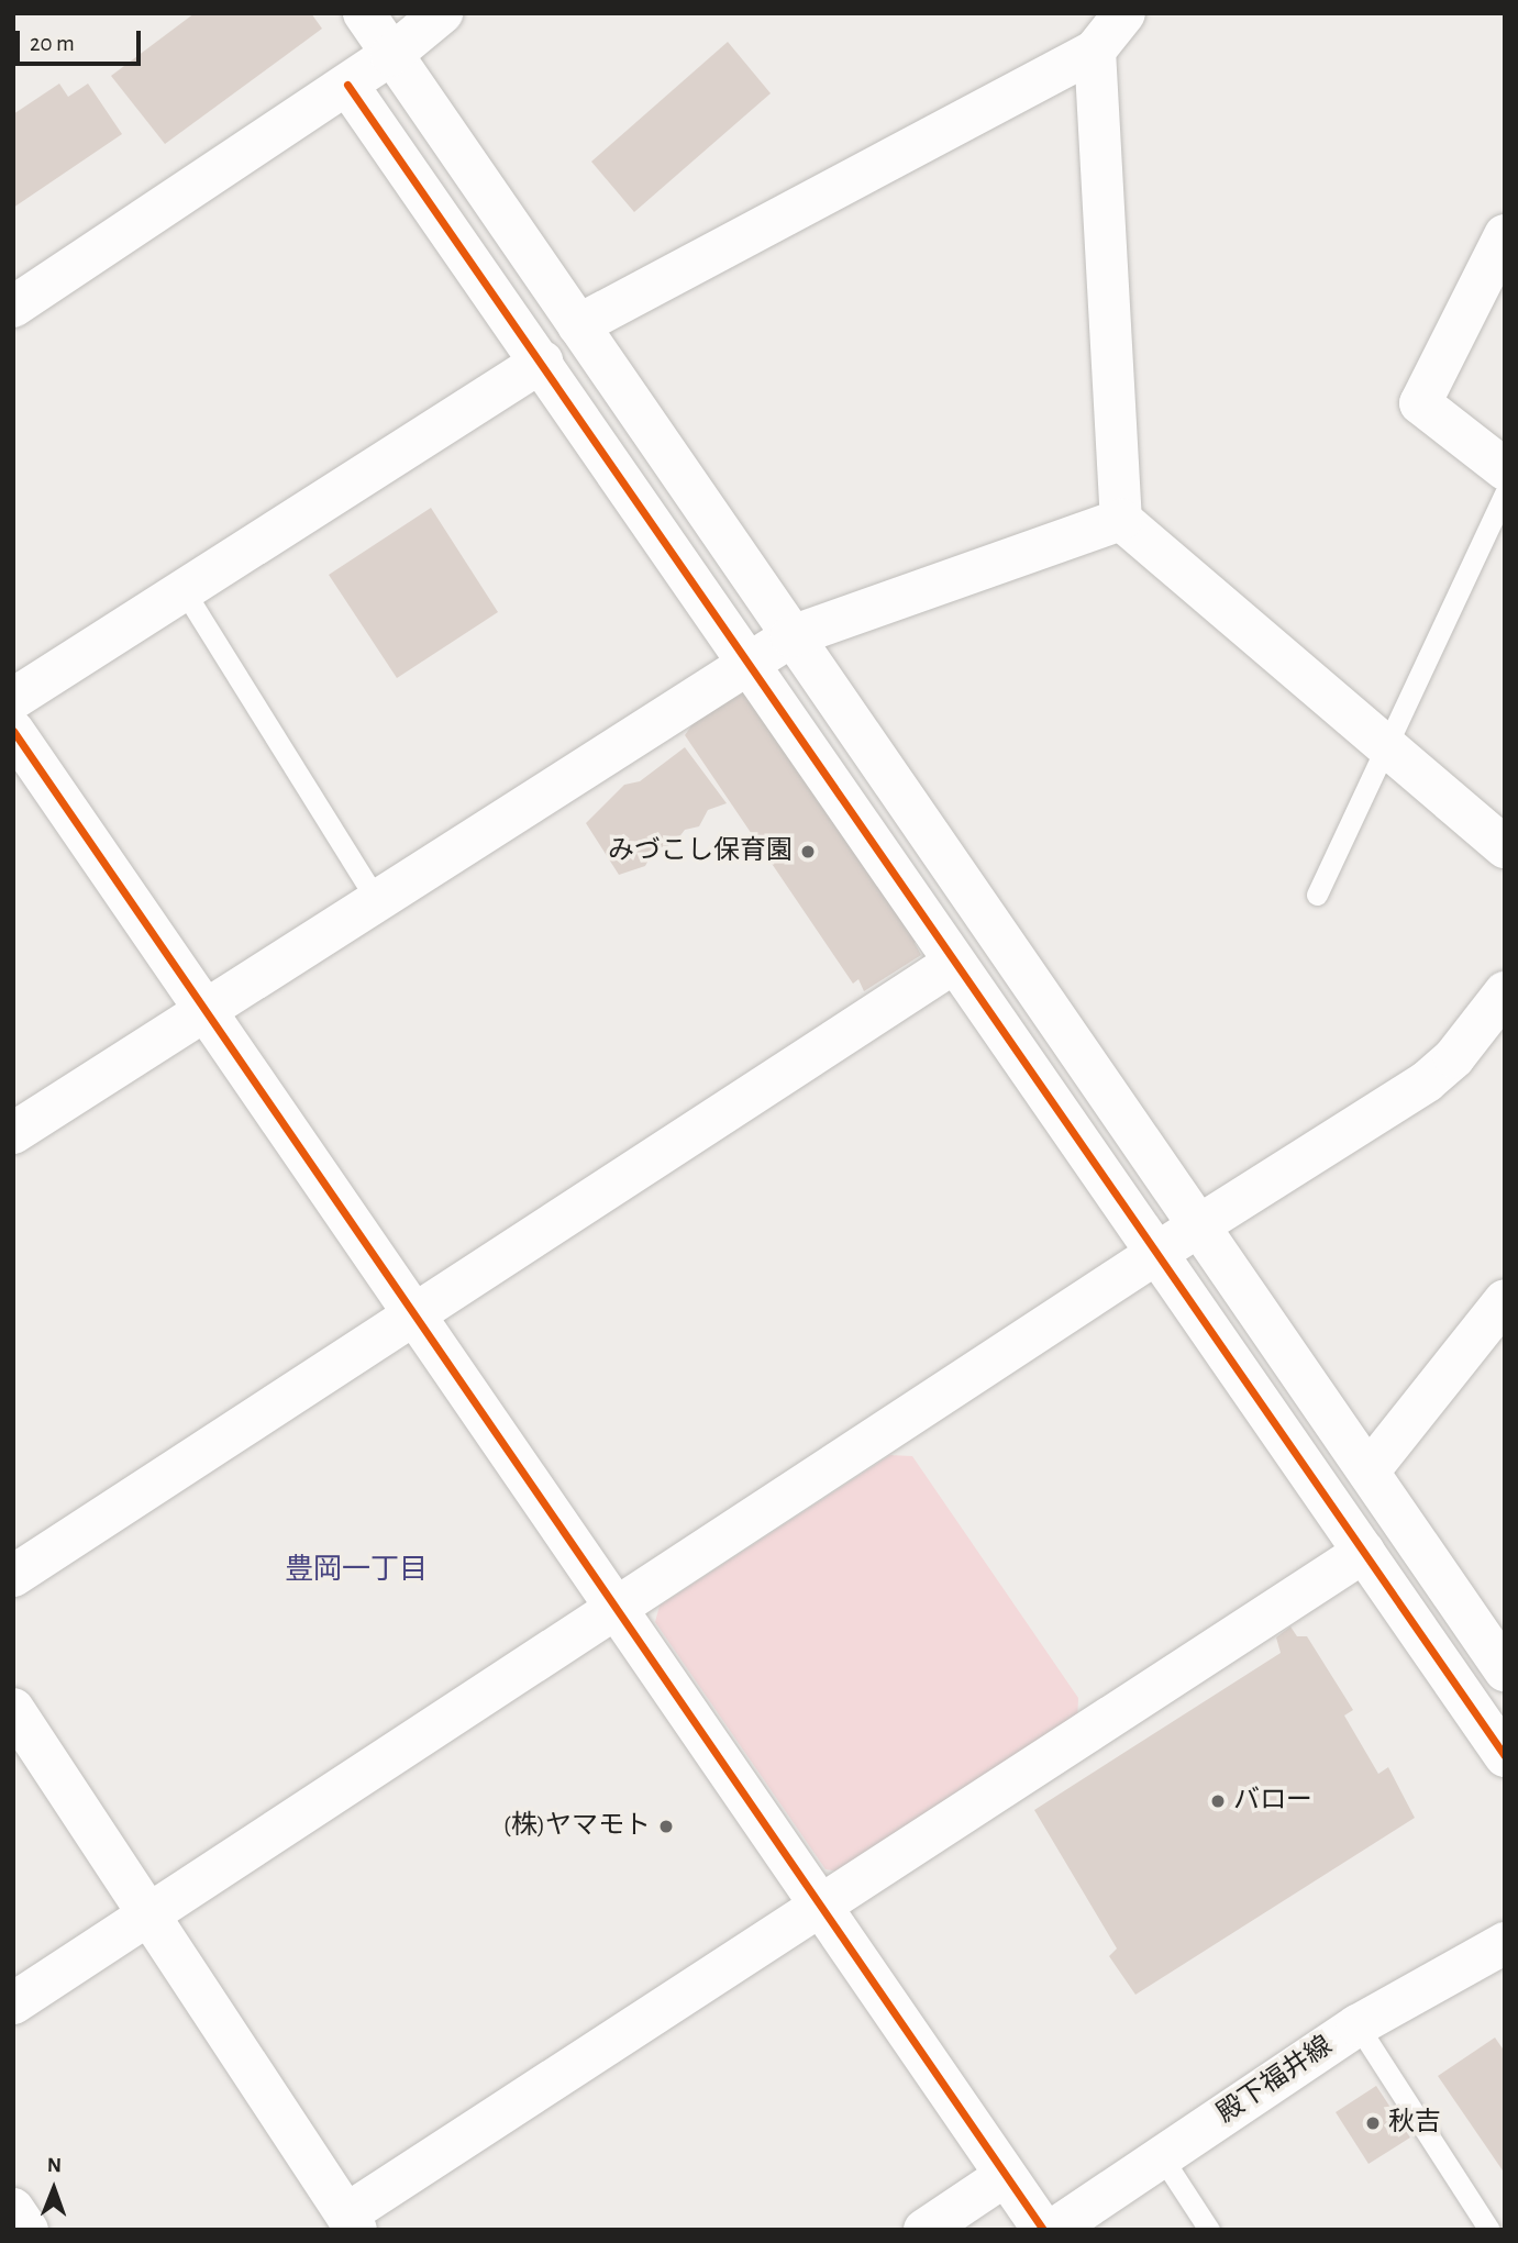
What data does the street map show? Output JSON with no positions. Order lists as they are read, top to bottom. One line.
{"streets":{"street":["殿下福井線"]},"districts":["豊岡一丁目"],"places":["みづこし保育園","バロー","(株)ヤマモト","秋吉"],"scale_bar":"20 m","north":"top"}
